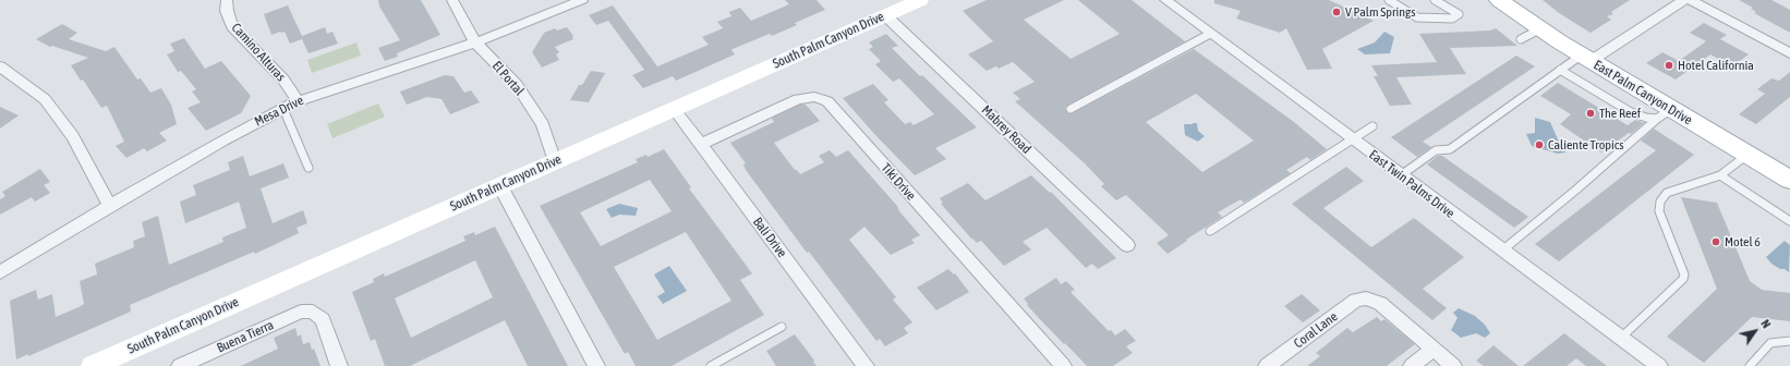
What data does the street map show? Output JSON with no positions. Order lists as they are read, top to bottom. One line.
{"streets":{"main road":["East Palm Canyon Drive"],"street":["South Palm Canyon Drive","Camino Alturas","El Portal","Mesa Drive","Mabrey Road","Tiki Drive","East Twin Palms Drive","Bali Drive","Coral Lane","Buena Tierra"]},"crossings":[["South Palm Canyon Drive","El Portal"],["South Palm Canyon Drive","Mabrey Road"],["South Palm Canyon Drive","Bali Drive"],["Camino Alturas","Mesa Drive"],["El Portal","Mesa Drive"],["Tiki Drive","Bali Drive"]],"places":["V Palm Springs","Hotel California","The Reef","Caliente Tropics","Motel 6"],"north":"top right"}
